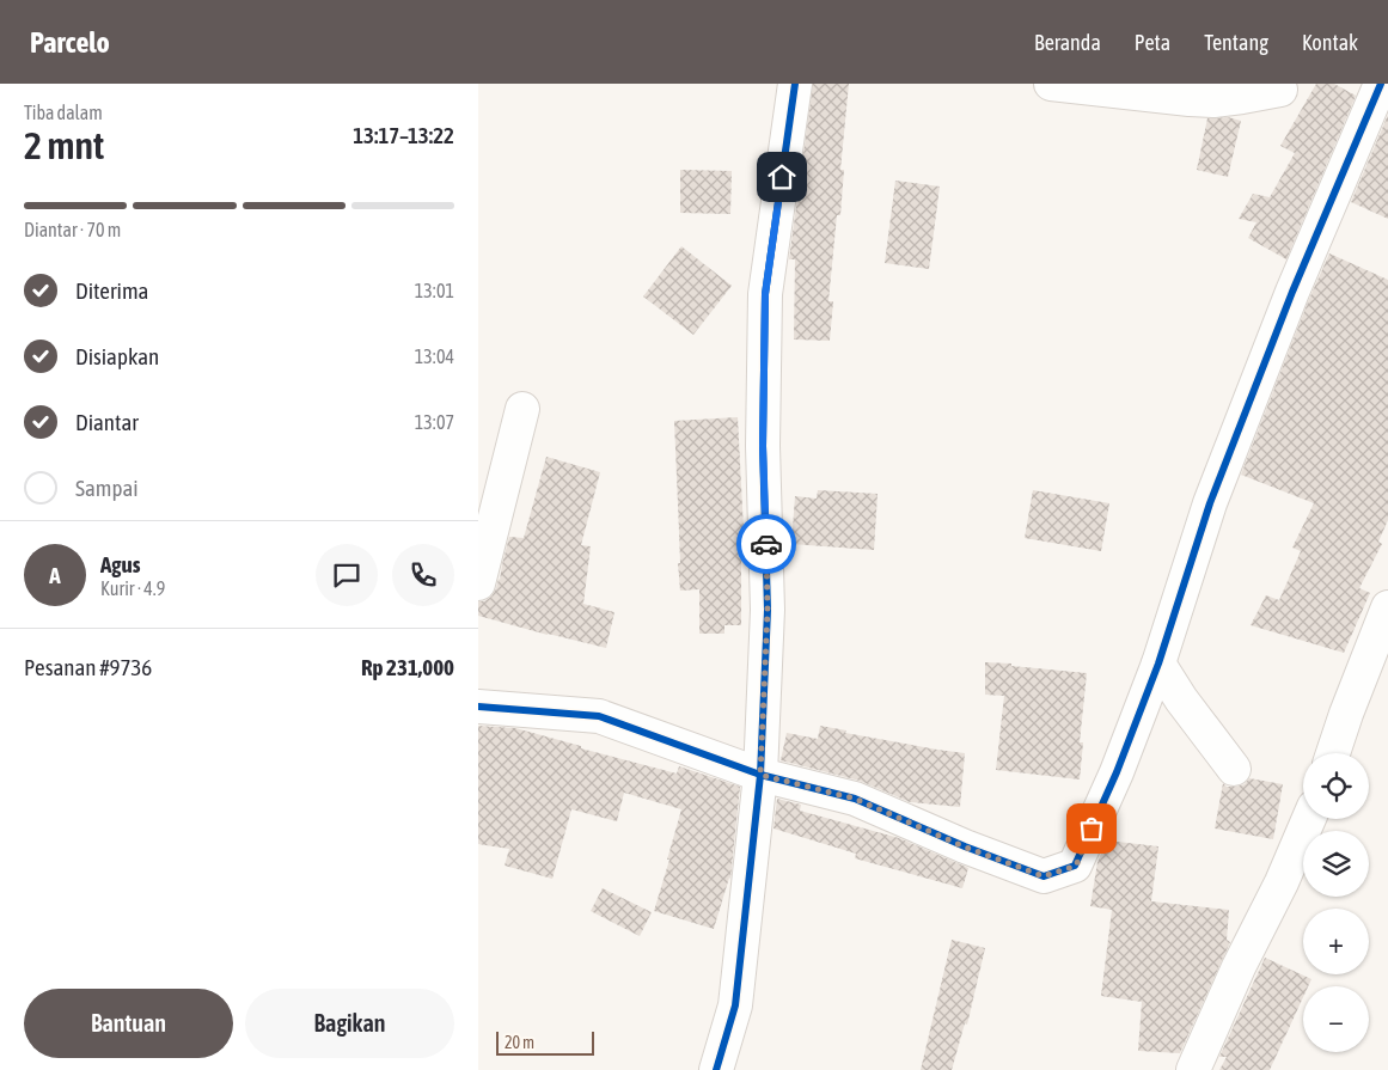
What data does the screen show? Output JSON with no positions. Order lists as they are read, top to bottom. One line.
{"scale_bar":"20 m","page":{"header":"Parcelo","nav":["Beranda","Peta","Tentang","Kontak"],"heading":["2 mnt","Tiba dalam","13:17–13:22"],"panel":["Agus","Kurir · 4.9","Pesanan #9736","Rp 231,000"],"bar":"Diantar · 70 m","list":[["Diterima","13:01"],["Disiapkan","13:04"],["Diantar","13:07"],"Sampai"],"round":"A","map_buttons":["+","−"],"buttons":["Bantuan","Bagikan"],"scale":"20 m"}}
